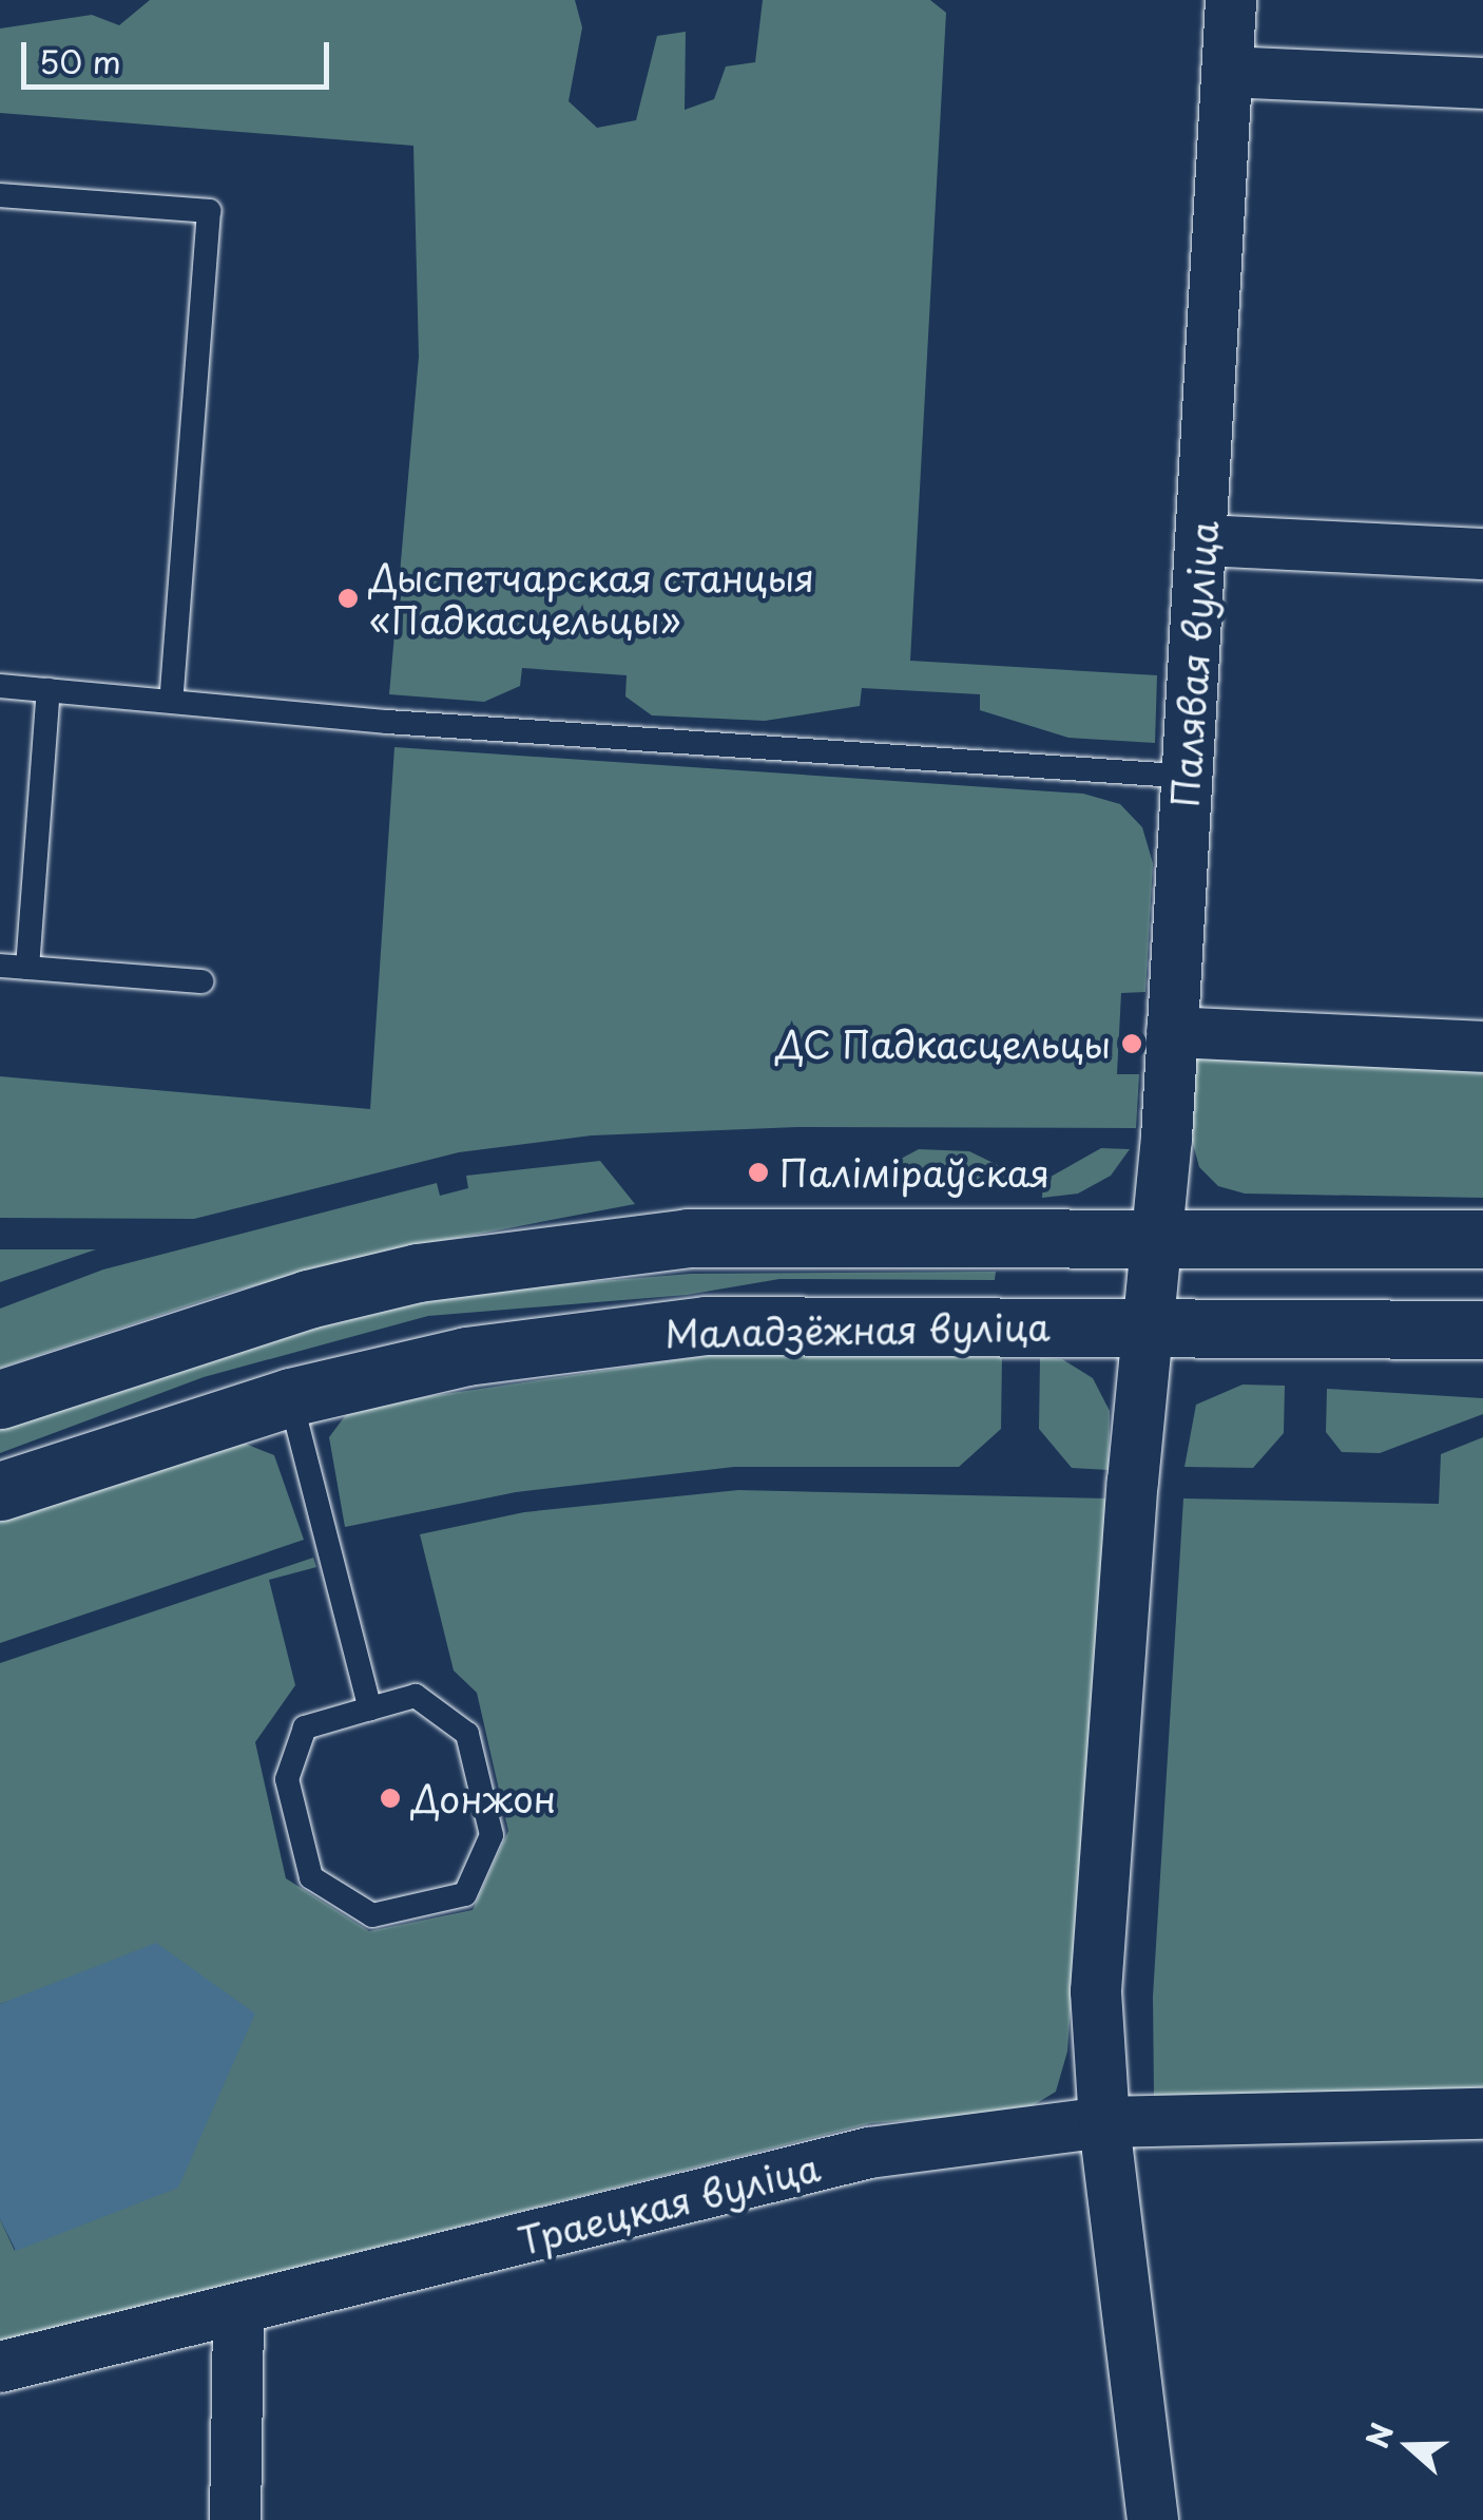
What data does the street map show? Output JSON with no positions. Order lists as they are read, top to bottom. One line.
{"streets":{"main road":["Маладзёжная вуліца"],"street":["Палявая вуліца","Траецкая вуліца"]},"crossings":[["Палявая вуліца","Маладзёжная вуліца"],["Палявая вуліца","Траецкая вуліца"]],"places":["Дыспетчарская станцыя «Падкасцельцы»","ДС Падкасцельцы","Паліміраўская","Донжон"],"scale_bar":"50 m","north":"left"}
